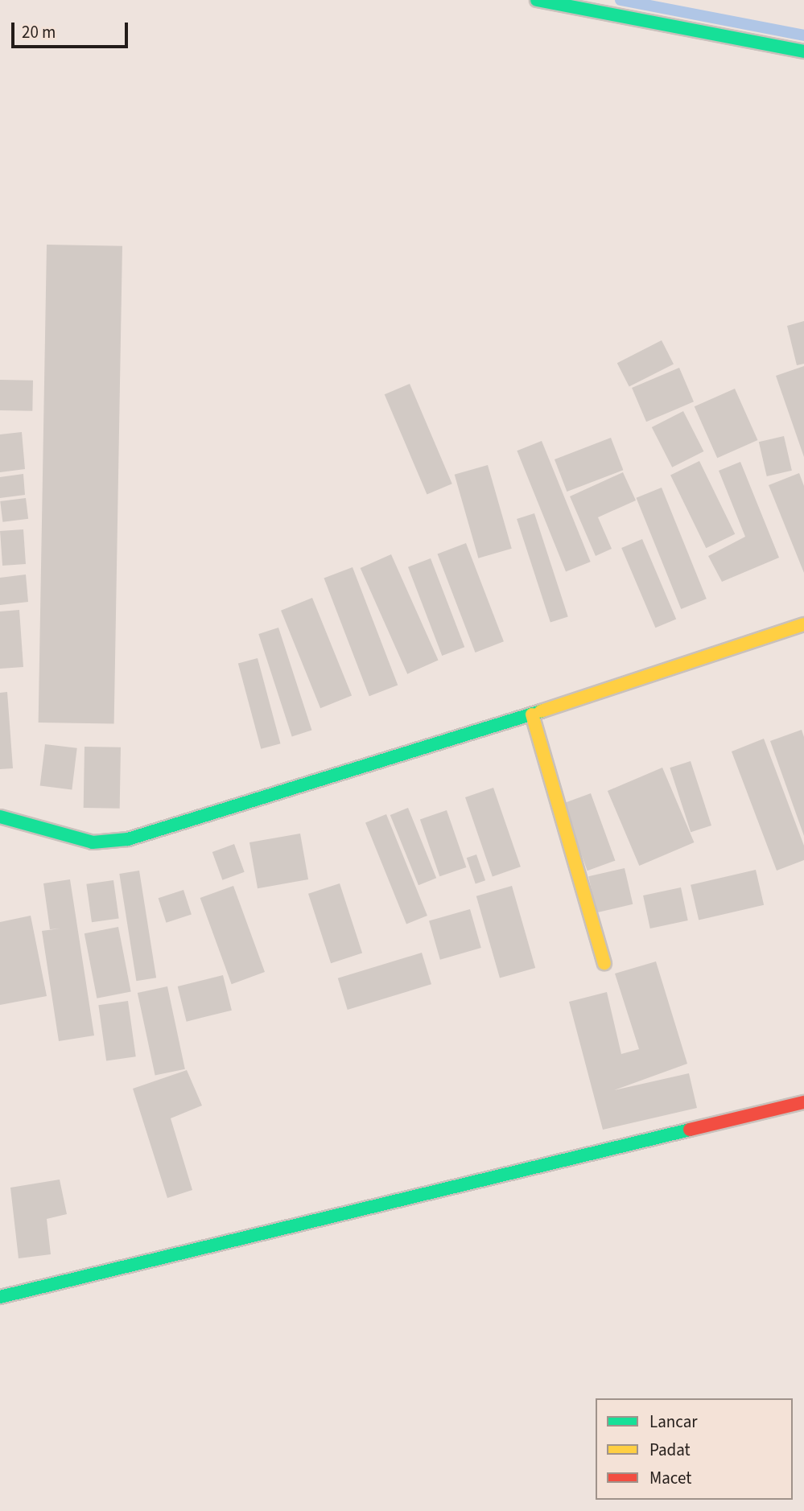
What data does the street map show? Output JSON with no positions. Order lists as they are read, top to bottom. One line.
{"legend":["Lancar","Padat","Macet"],"scale_bar":"20 m"}
